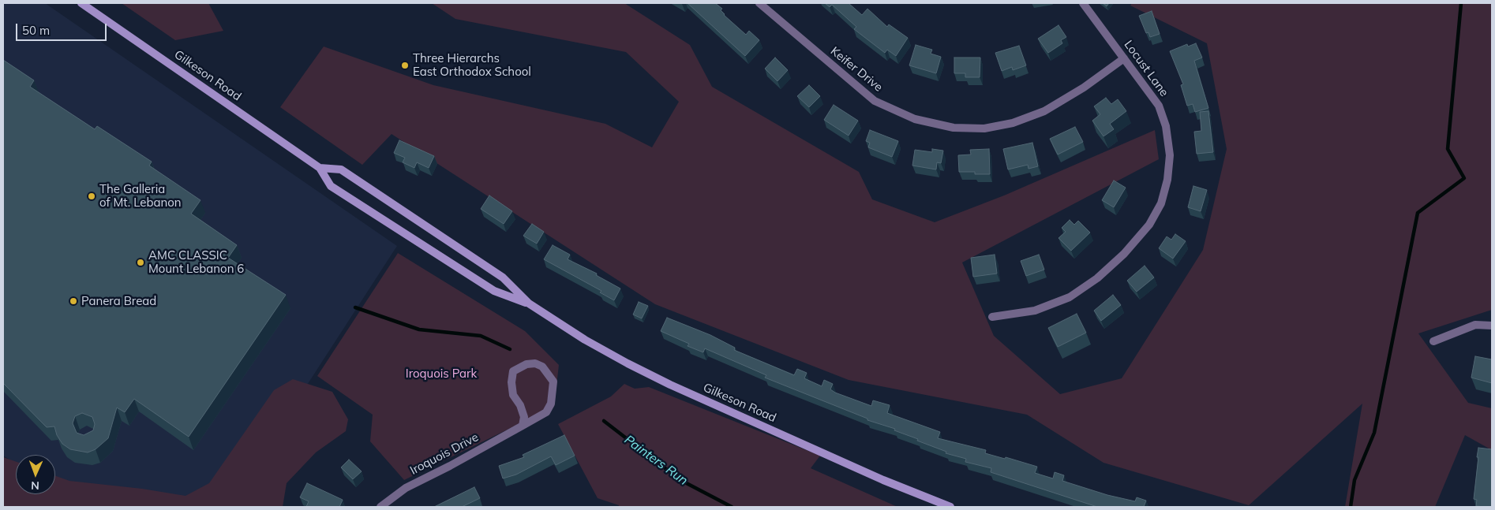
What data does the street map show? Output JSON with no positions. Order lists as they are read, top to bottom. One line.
{"streets":{"street":["Locust Lane","Keifer Drive","Gilkeson Road","Iroquois Drive"]},"crossings":[["Locust Lane","Keifer Drive"]],"water":["Painters Run"],"parks":["Iroquois Park"],"places":["Three Hierarchs East Orthodox School","The Galleria of Mt. Lebanon","AMC CLASSIC Mount Lebanon 6","Panera Bread"],"scale_bar":"50 m","north":"bottom"}
